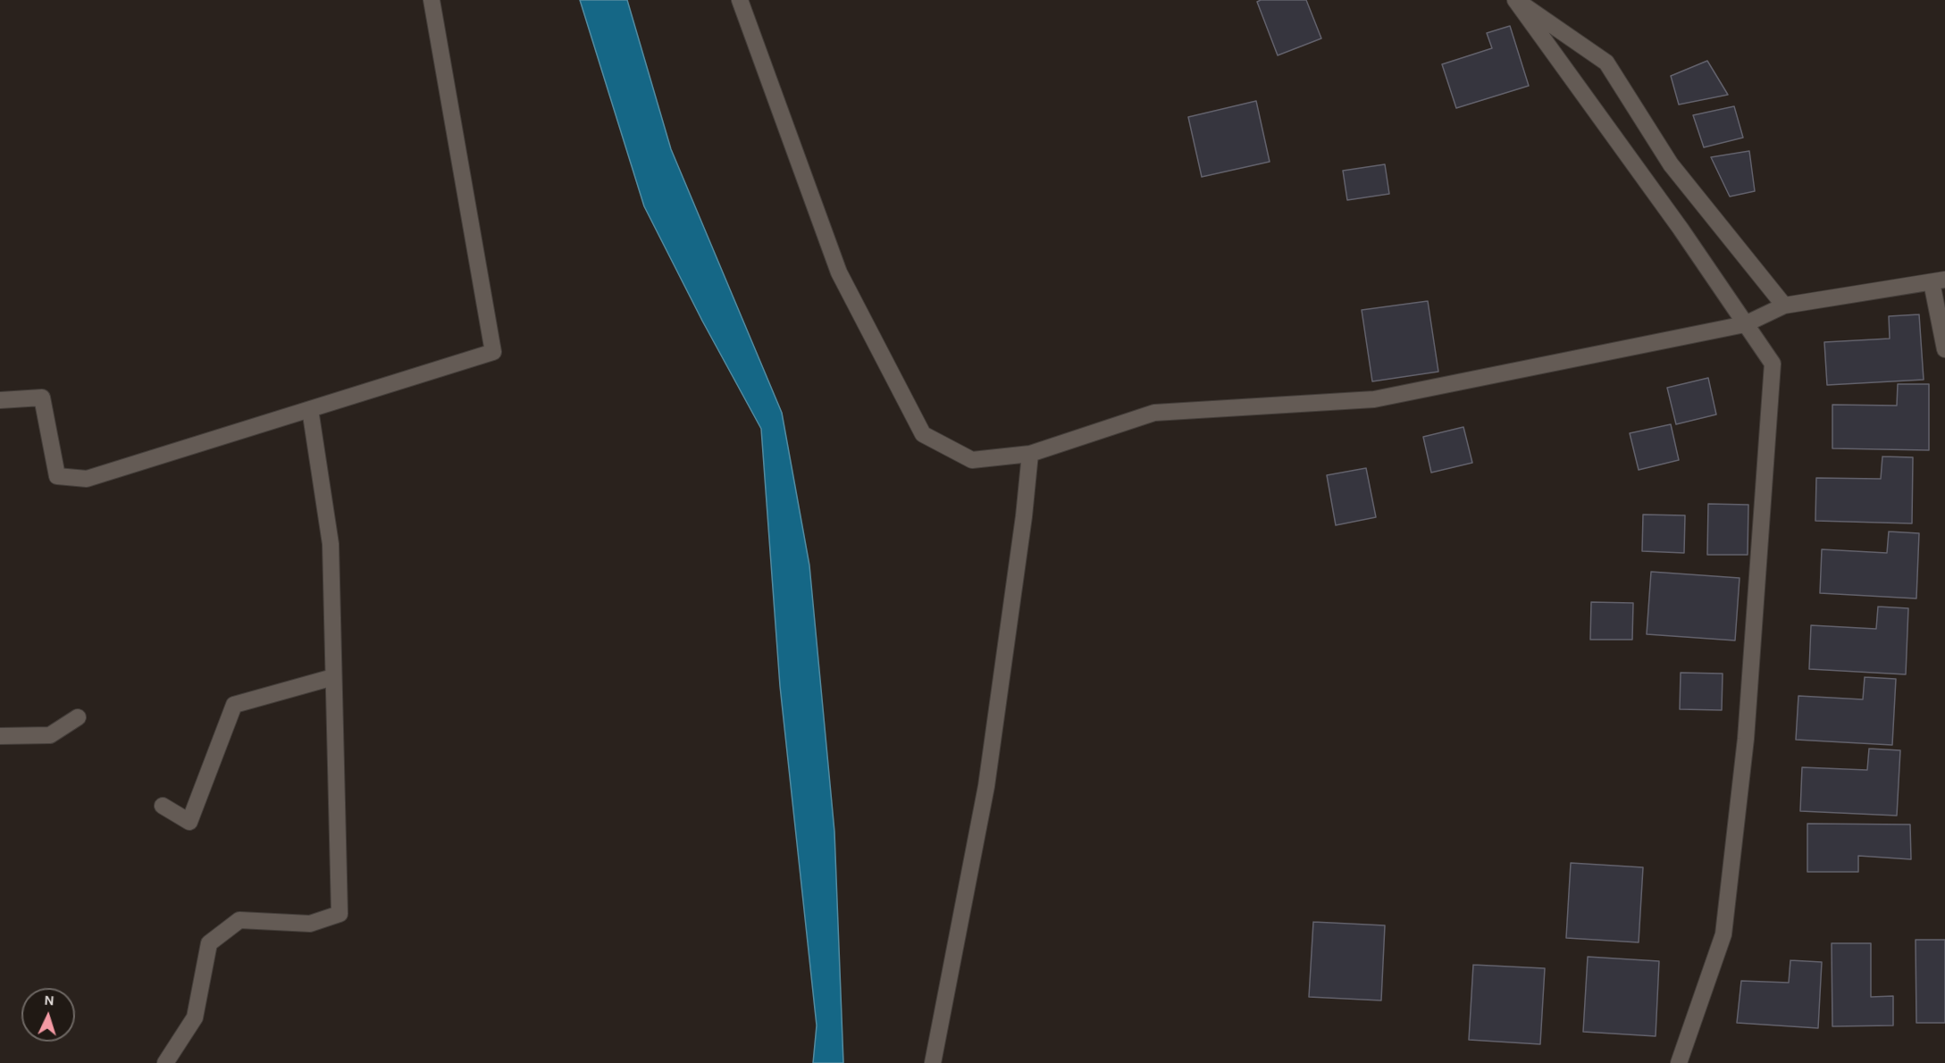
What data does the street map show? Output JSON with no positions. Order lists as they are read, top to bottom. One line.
{"north":"top"}
